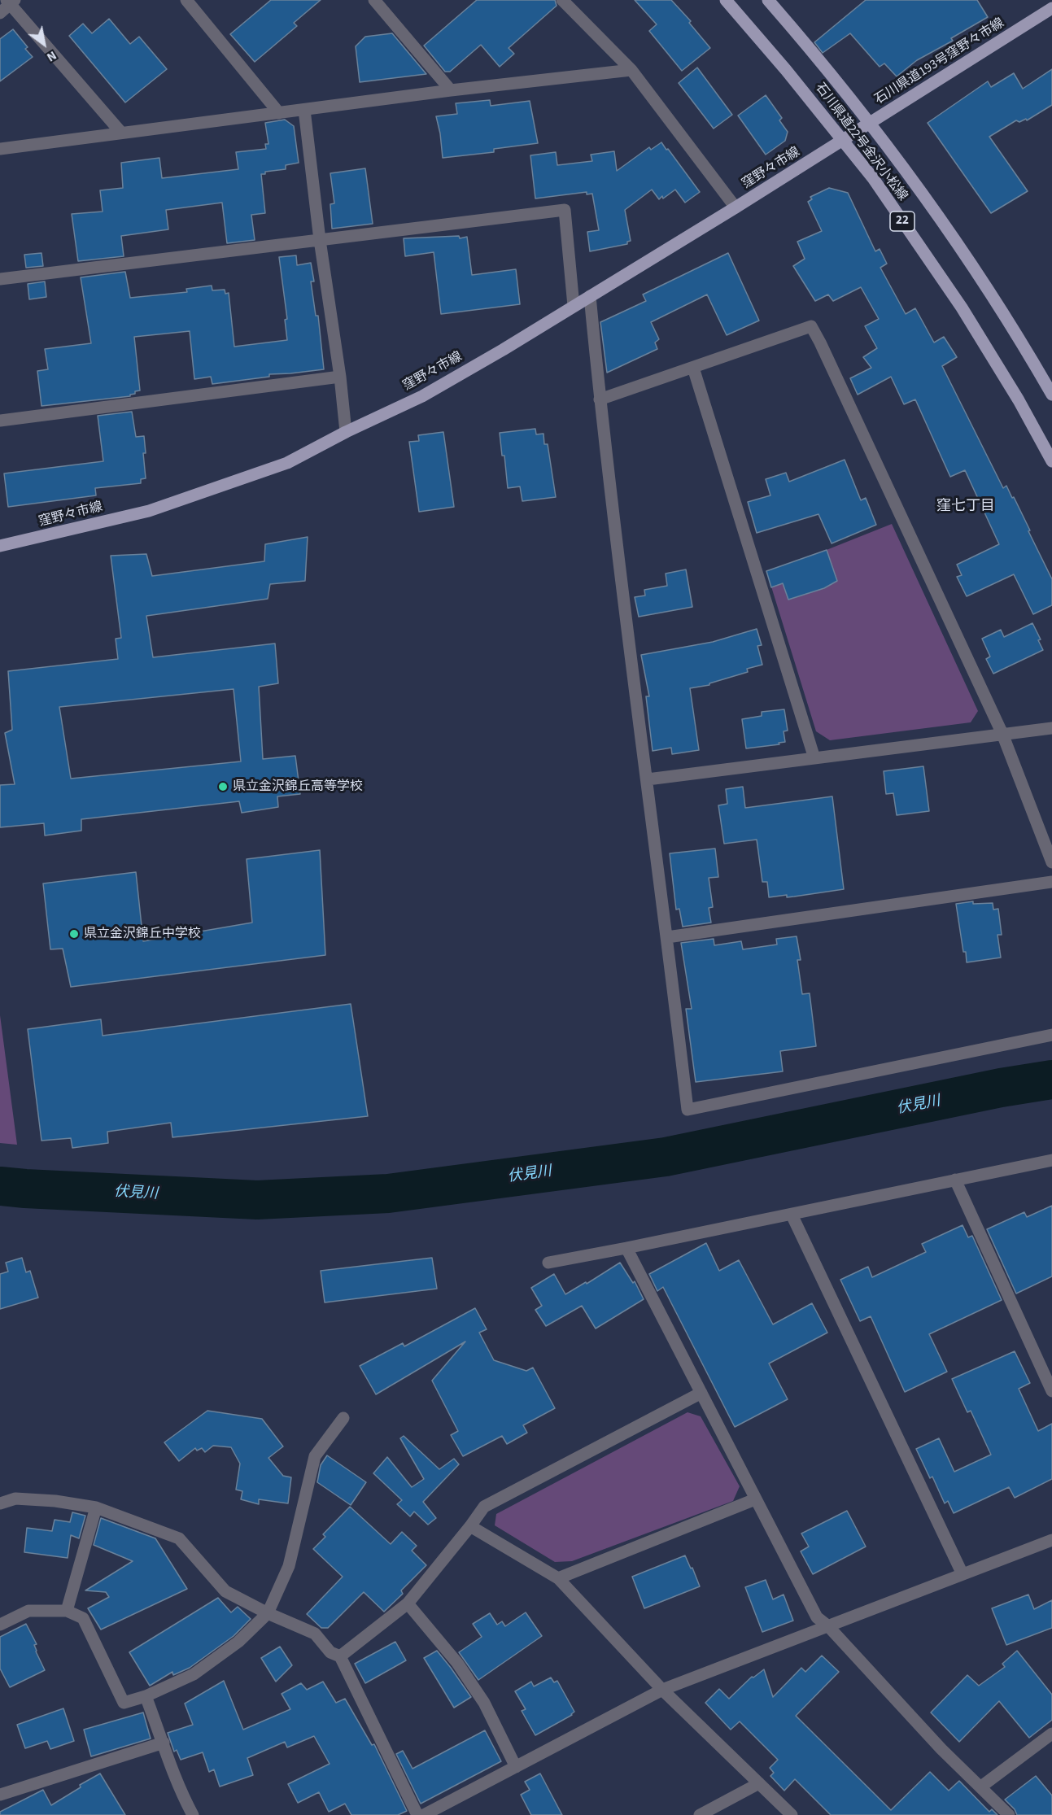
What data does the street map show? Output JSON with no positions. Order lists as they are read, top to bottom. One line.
{"streets":{"main road":["石川県道193号窪野々市線","石川県道22号金沢小松線","窪野々市線","22"]},"crossings":[["石川県道193号窪野々市線","石川県道22号金沢小松線"],["石川県道193号窪野々市線","窪野々市線"],["石川県道22号金沢小松線","窪野々市線"]],"districts":["窪七丁目"],"water":["伏見川"],"places":["県立金沢錦丘高等学校","県立金沢錦丘中学校"],"north":"bottom right"}
